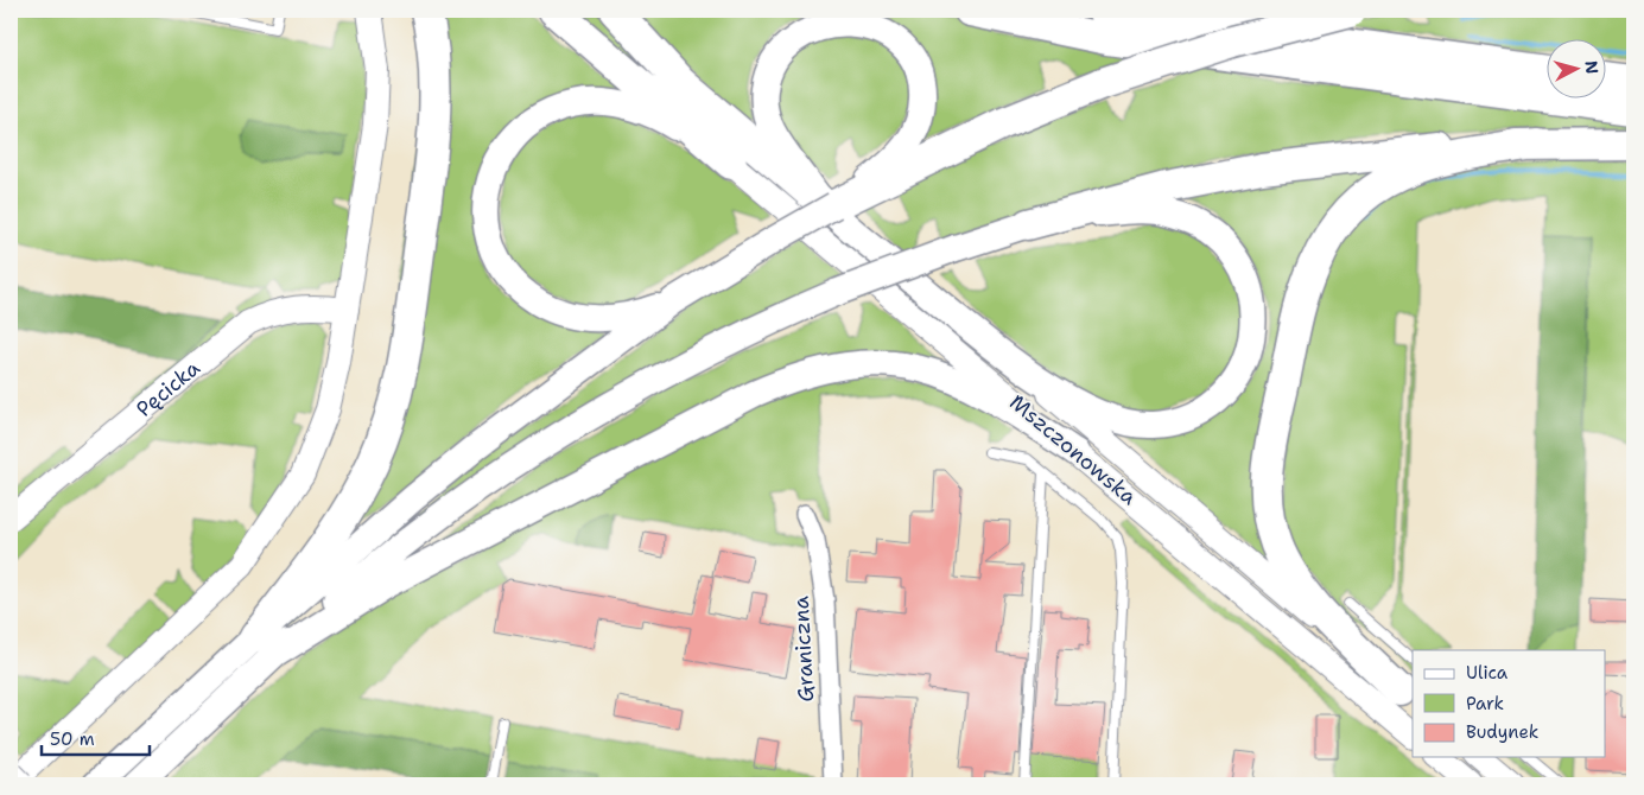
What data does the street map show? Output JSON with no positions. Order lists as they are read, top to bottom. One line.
{"streets":{"main road":["Pęcicka","Mszczonowska"],"street":["Graniczna"]},"legend":["Ulica","Park","Budynek"],"scale_bar":"50 m","north":"right"}
